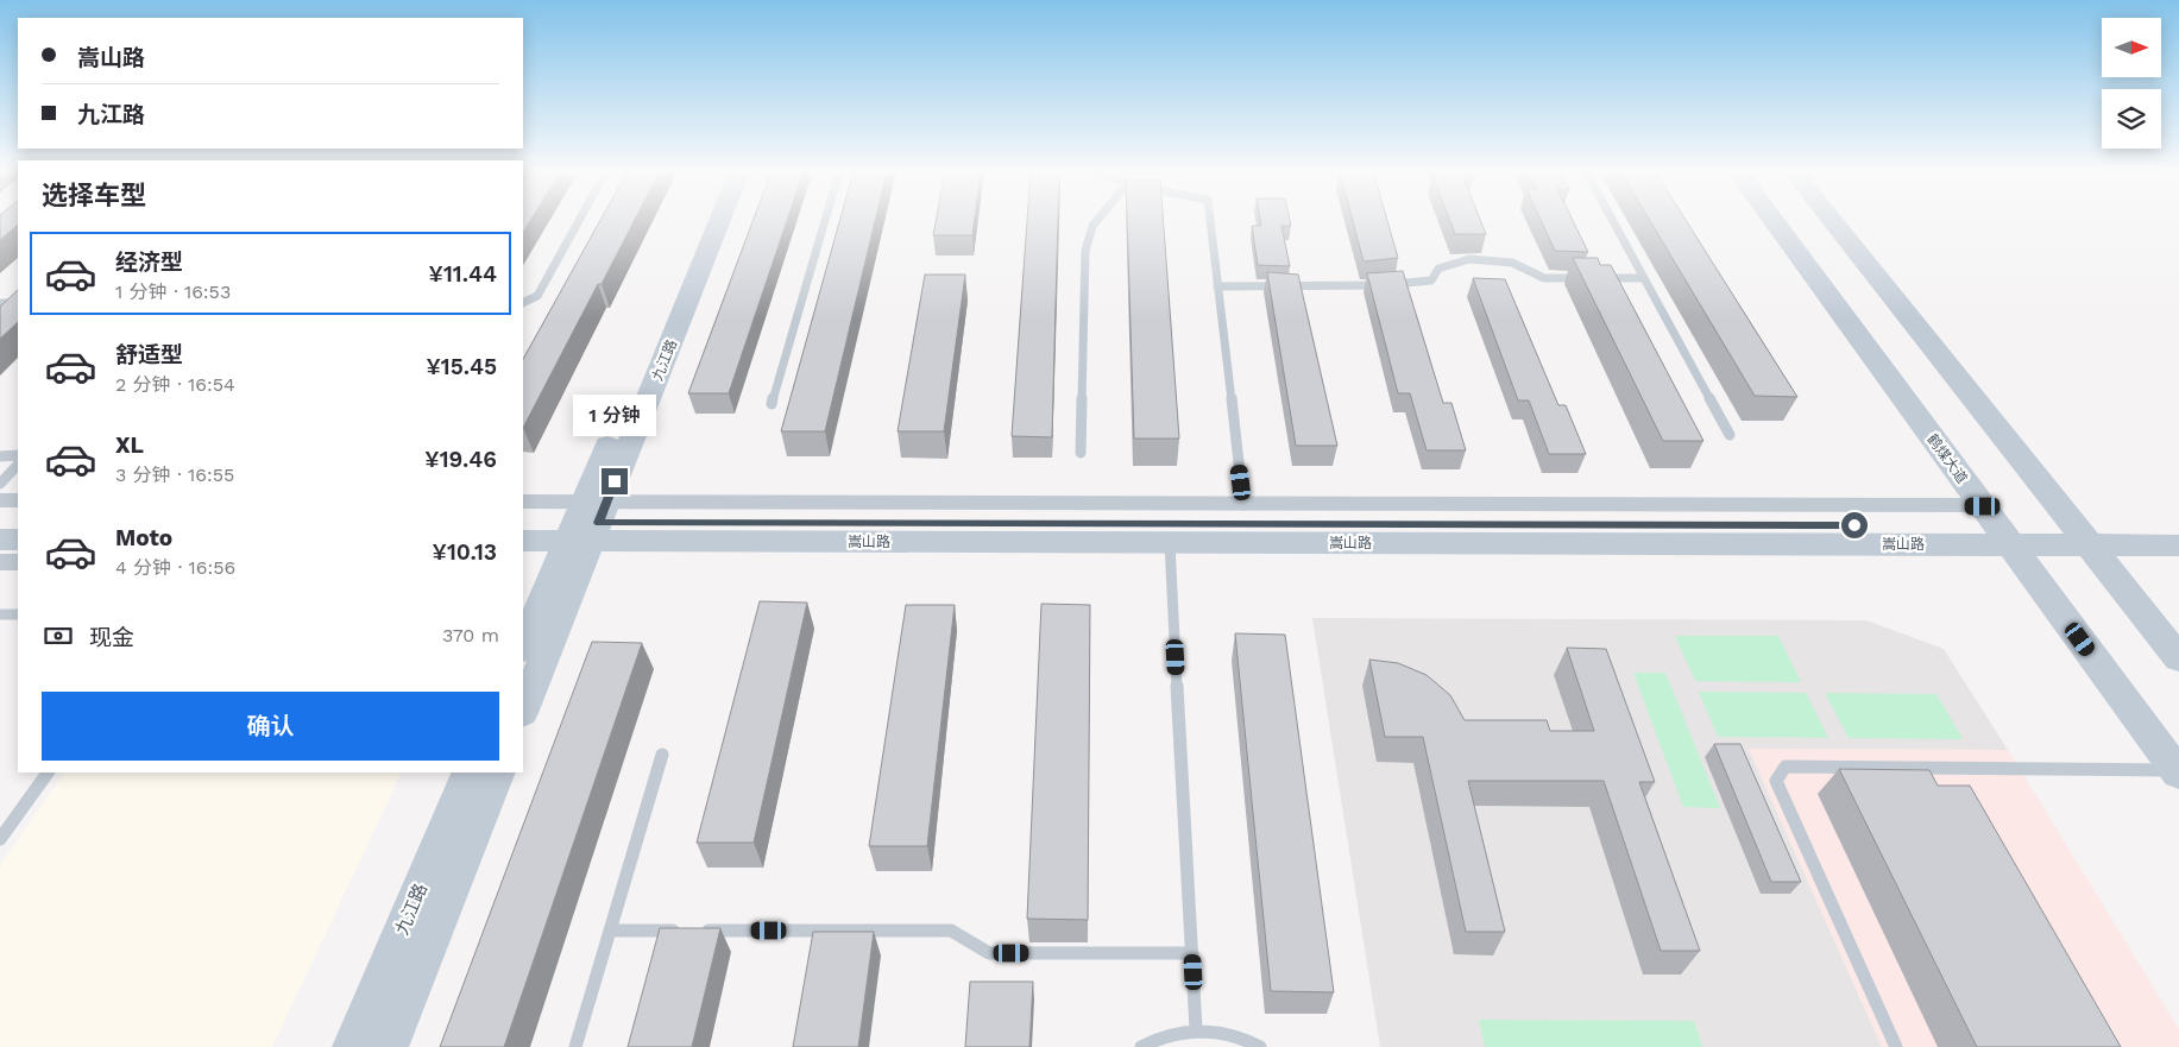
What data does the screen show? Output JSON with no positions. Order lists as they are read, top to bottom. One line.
{"streets":{"street":["九江路","鹤煤大道","嵩山路"]},"crossings":[["九江路","嵩山路"],["鹤煤大道","嵩山路"]],"north":"right","page":{"banner":["嵩山路","九江路"],"heading":"选择车型","list":[{"name":"经济型","note":"1 分钟 · 16:53","value":"¥11.44"},{"name":"舒适型","note":"2 分钟 · 16:54","value":"¥15.45"},{"name":"XL","note":"3 分钟 · 16:55","value":"¥19.46"},{"name":"Moto","note":"4 分钟 · 16:56","value":"¥10.13"}],"bubble":"1 分钟","pay":["现金","370 m"],"buttons":"确认"}}
